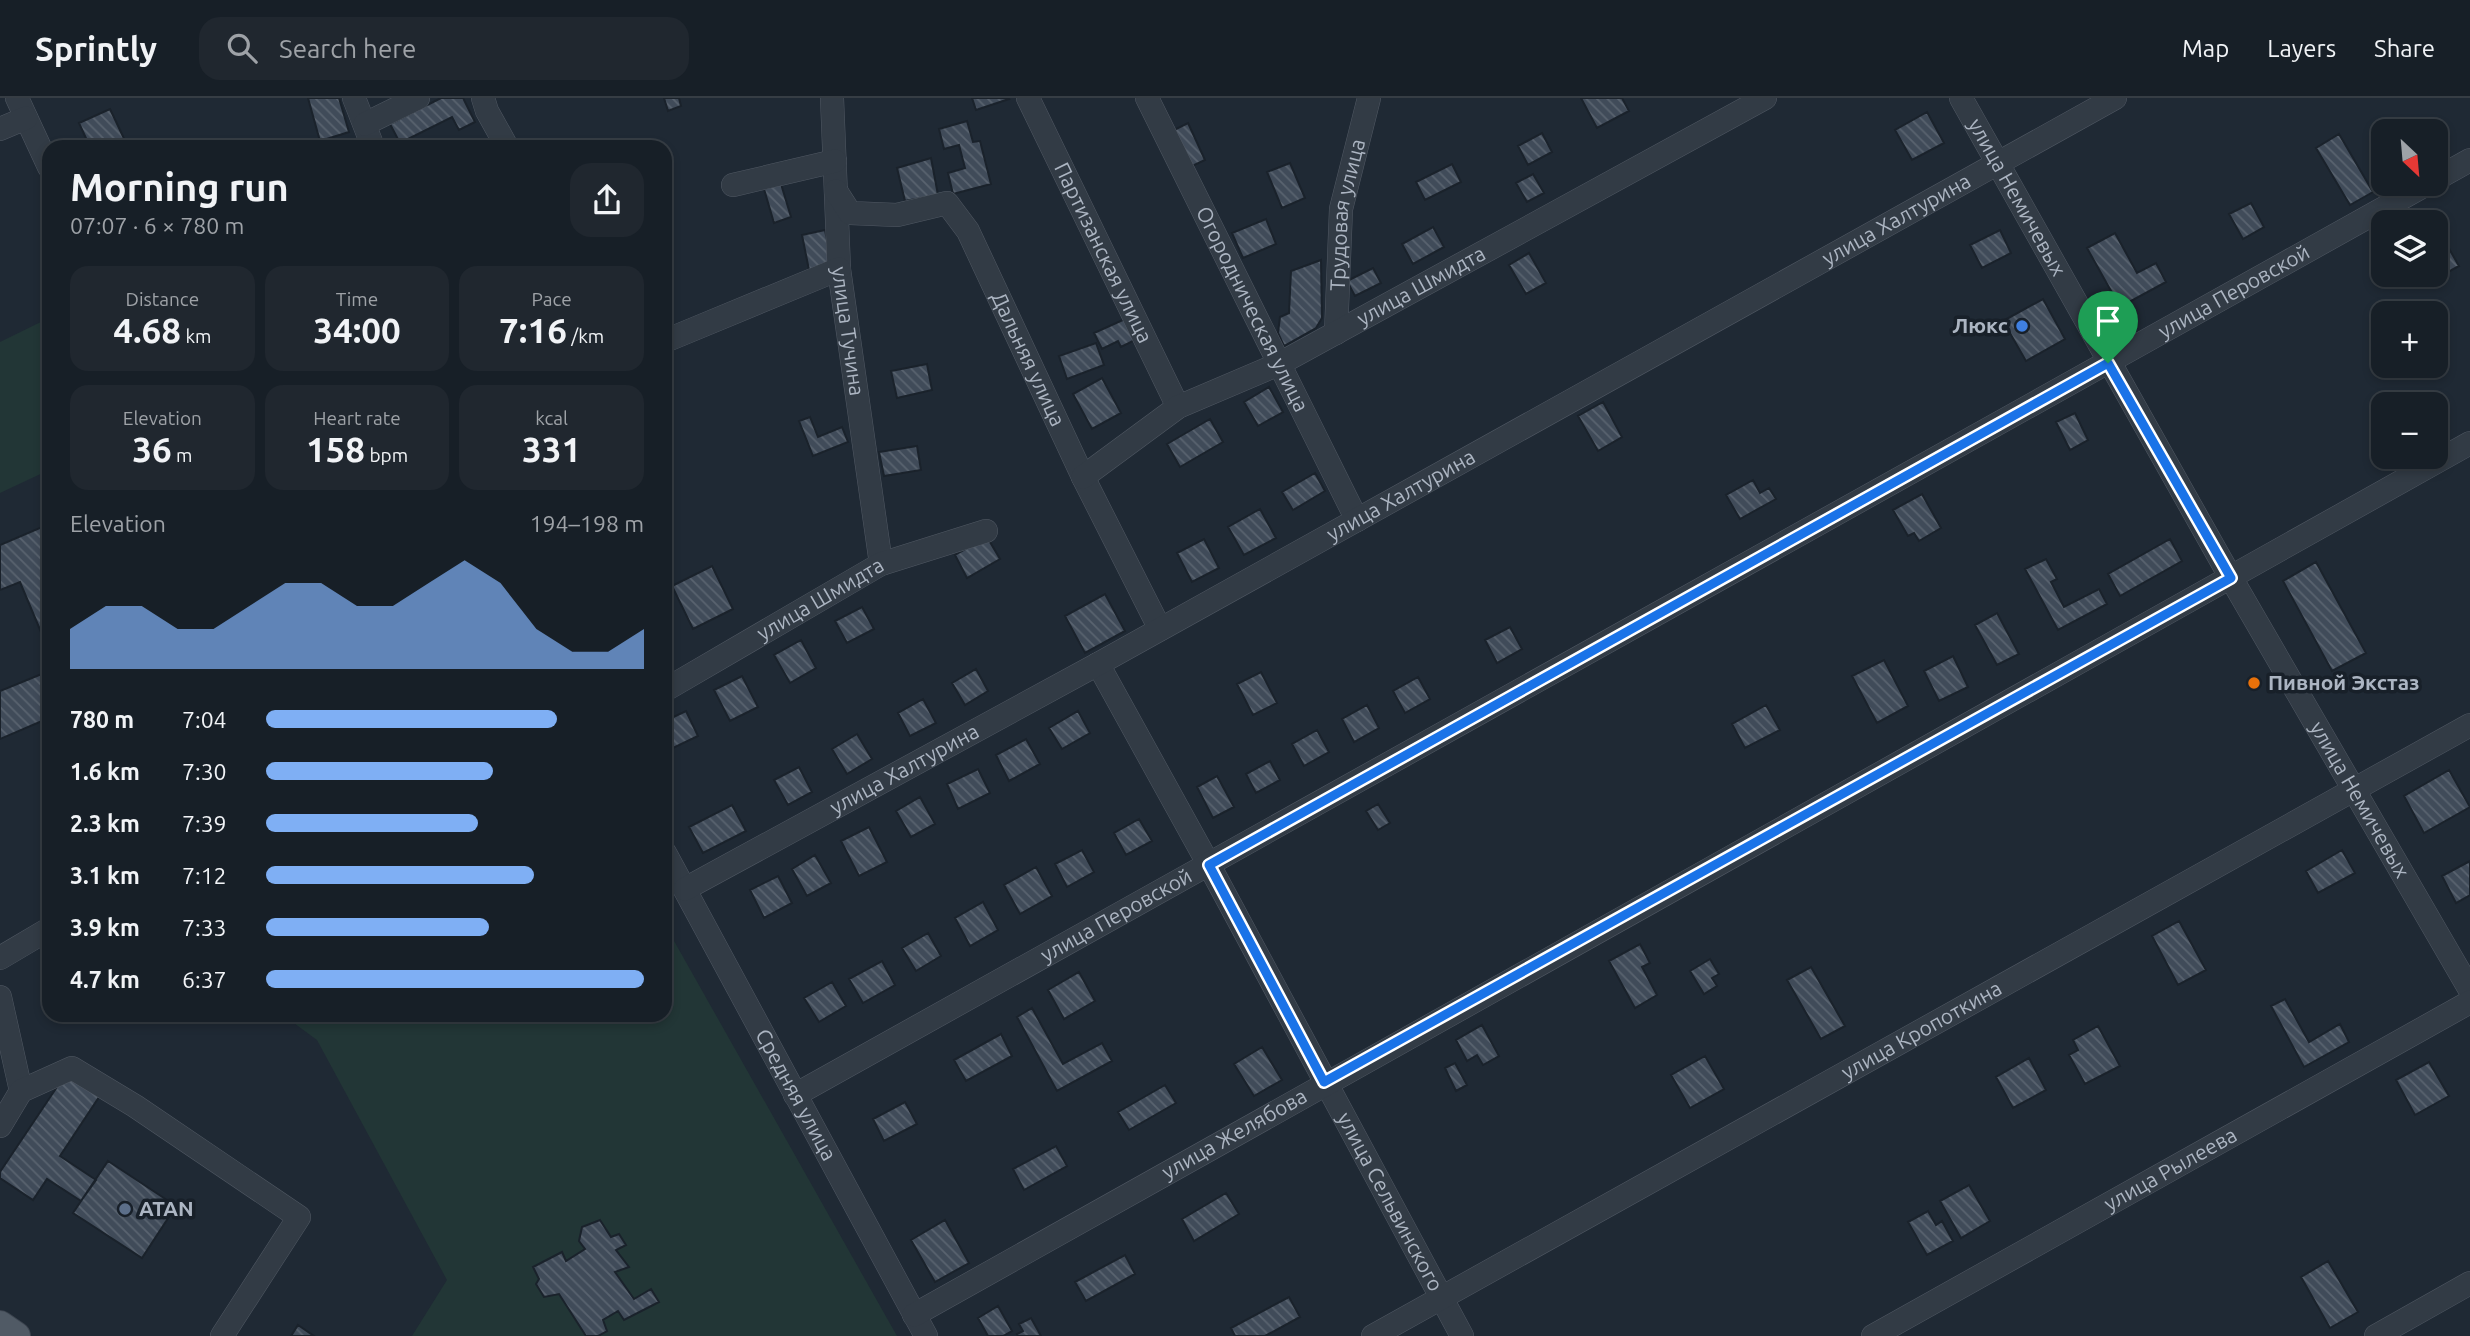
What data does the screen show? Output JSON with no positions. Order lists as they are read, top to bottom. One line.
{"streets":{"street":["улица Немичевых","Трудовая улица","улица Халтурина","Партизанская улица","улица Шмидта","улица Перовской","Огородническая улица","улица Тучина","Дальняя улица","улица Кропоткина","Средняя улица","улица Желябова","улица Рылеева","улица Сельвинского"]},"crossings":[["улица Немичевых","улица Халтурина"],["улица Немичевых","улица Перовской"],["улица Немичевых","улица Кропоткина"],["улица Немичевых","улица Желябова"],["Трудовая улица","улица Шмидта"],["улица Халтурина","Огородническая улица"],["улица Халтурина","Дальняя улица"],["улица Халтурина","Средняя улица"],["улица Халтурина","улица Сельвинского"],["Партизанская улица","улица Шмидта"],["улица Шмидта","Огородническая улица"],["улица Шмидта","улица Тучина"],["улица Шмидта","Дальняя улица"],["улица Перовской","Средняя улица"],["улица Перовской","улица Сельвинского"],["улица Тучина","Дальняя улица"],["улица Кропоткина","улица Сельвинского"],["Средняя улица","улица Желябова"],["улица Желябова","улица Сельвинского"]],"places":["Люкс","Пивной Экстаз","ATAN"],"north":"bottom right","page":{"header":"Sprintly","search":"Search here","nav":["Map","Layers","Share"],"map_buttons":["+","−"],"heading":["Morning run","07:07 · 6 × 780 m"],"stats":[["Distance","4.68 km"],["Time","34:00"],["Pace","7:16 /km"],["Elevation","36 m"],["Heart rate","158 bpm"],["kcal","331"]],"chart":["Elevation","194–198 m"],"list":[{"name":"780 m","note":"7:04"},{"name":"1.6 km","note":"7:30"},{"name":"2.3 km","note":"7:39"},{"name":"3.1 km","note":"7:12"},{"name":"3.9 km","note":"7:33"},{"name":"4.7 km","note":"6:37"}]}}
